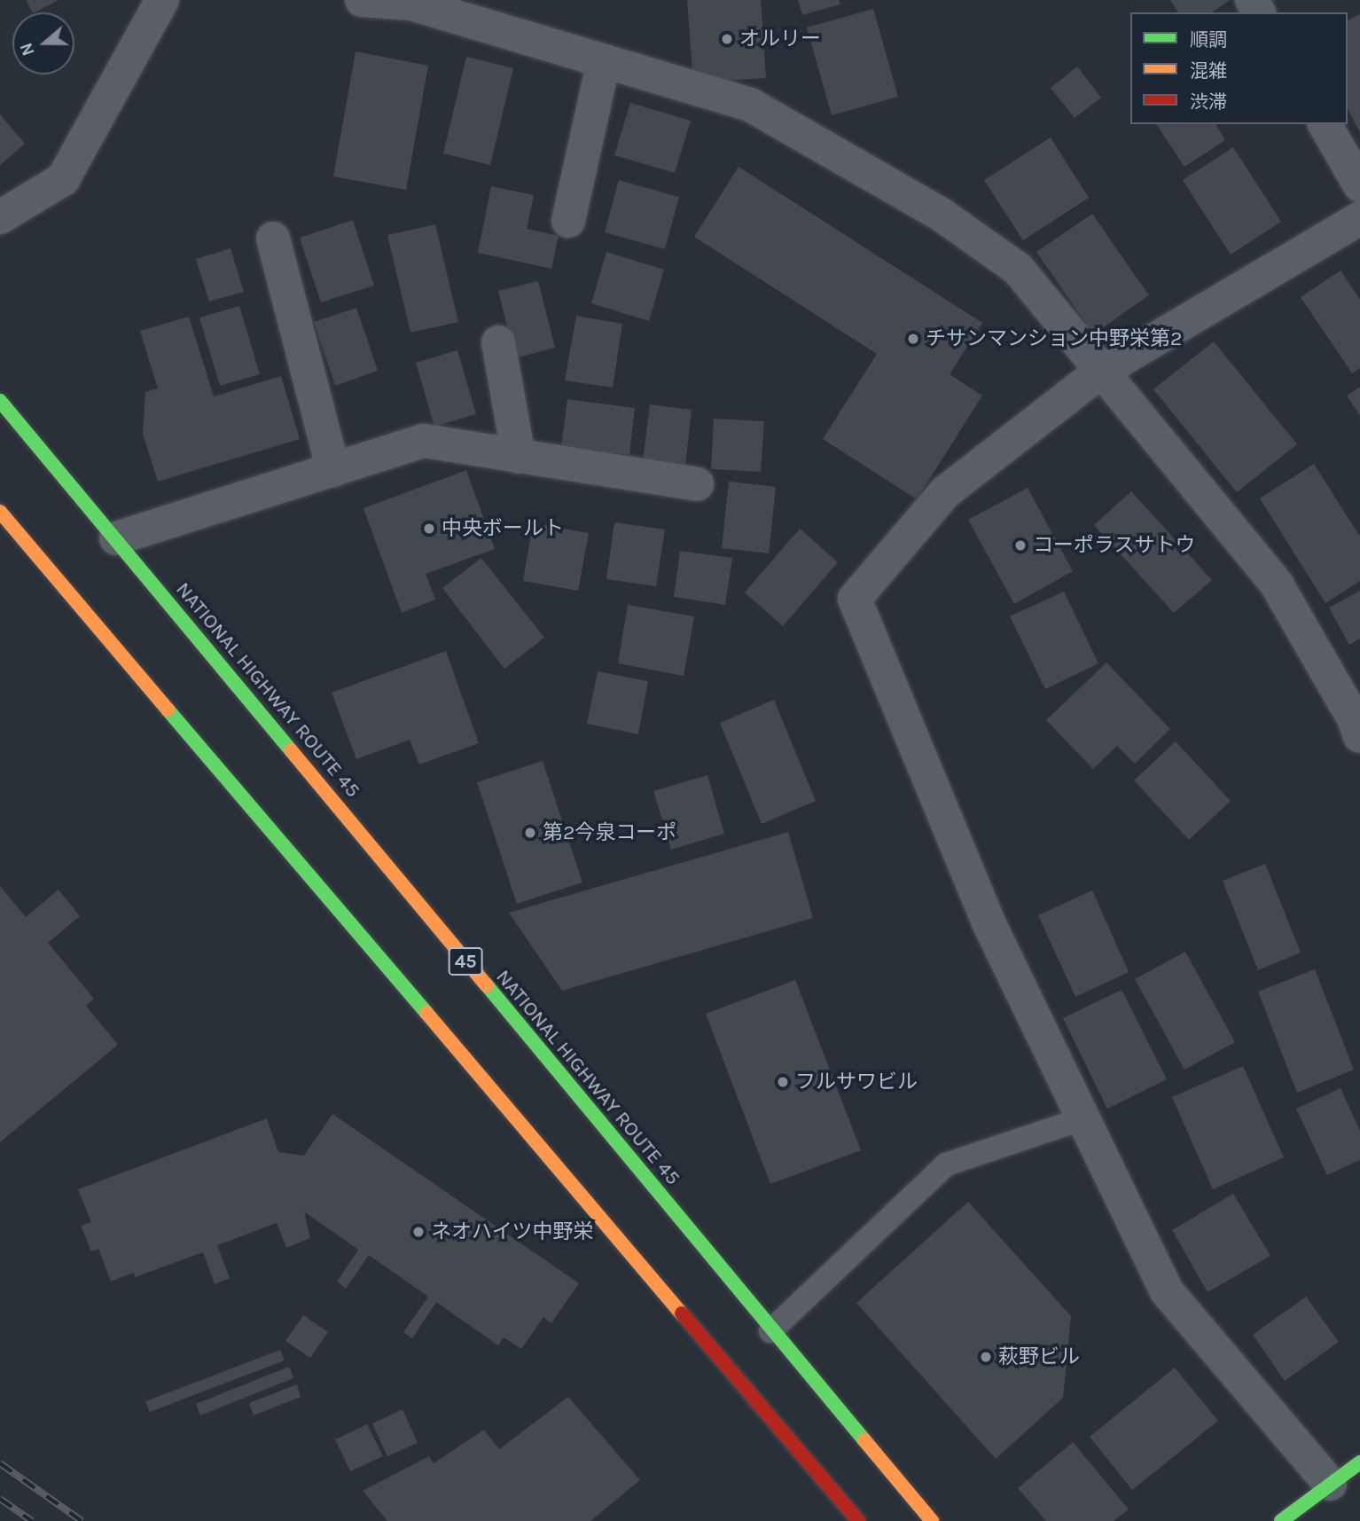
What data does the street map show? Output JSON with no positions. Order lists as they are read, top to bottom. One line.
{"streets":{"main road":["NATIONAL HIGHWAY ROUTE 45","45"]},"places":["オルリー","チサンマンション中野栄第2","中央ボールト","コーポラスサトウ","第2今泉コーポ","フルサワビル","ネオハイツ中野栄","萩野ビル"],"legend":["順調","混雑","渋滞"],"north":"left"}
